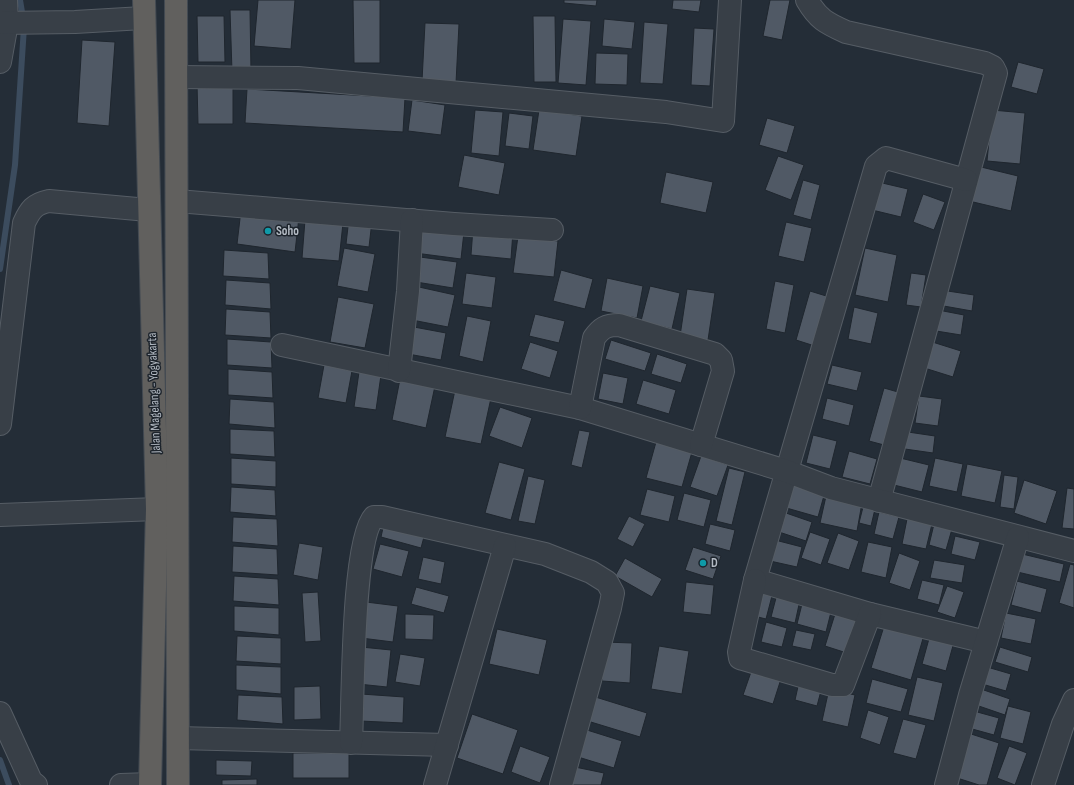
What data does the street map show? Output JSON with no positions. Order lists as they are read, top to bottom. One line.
{"streets":{"highway":["Jalan Magelang - Yogyakarta"]},"places":["Soho","D"]}
